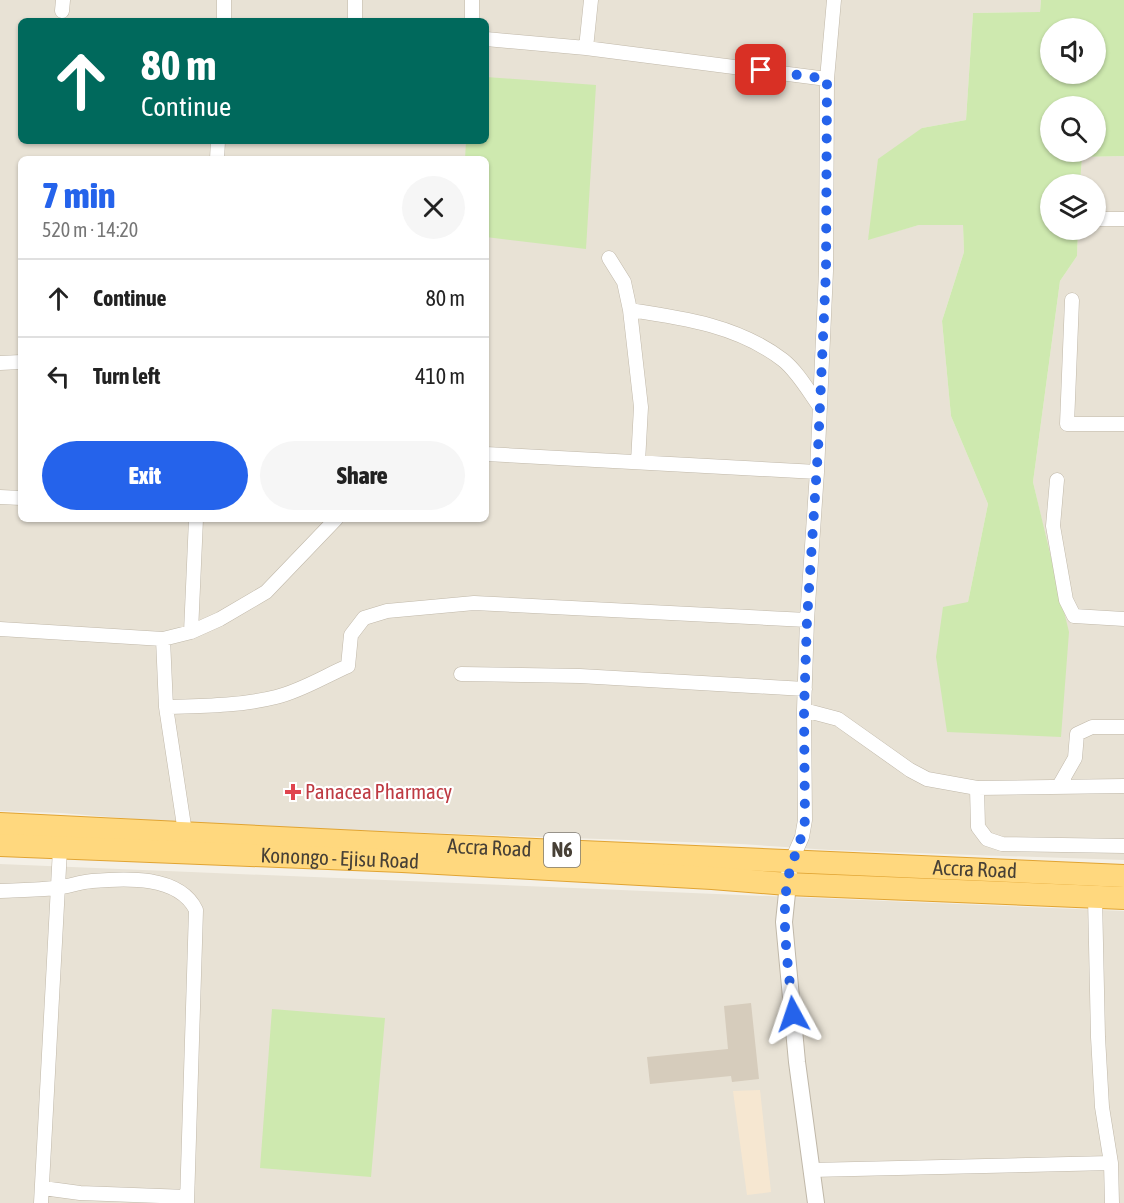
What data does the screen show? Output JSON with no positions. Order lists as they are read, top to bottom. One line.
{"streets":{"highway":["Accra Road","N6","Konongo - Ejisu Road"]},"crossings":[["Accra Road","Konongo - Ejisu Road"],["N6","Konongo - Ejisu Road"]],"places":{"health":["Panacea Pharmacy"]},"page":{"turn":["80 m","Continue"],"heading":["7 min","520 m · 14:20"],"list":[{"name":"Continue","value":"80 m"},{"name":"Turn left","value":"410 m"}],"buttons":["Exit","Share"]}}
